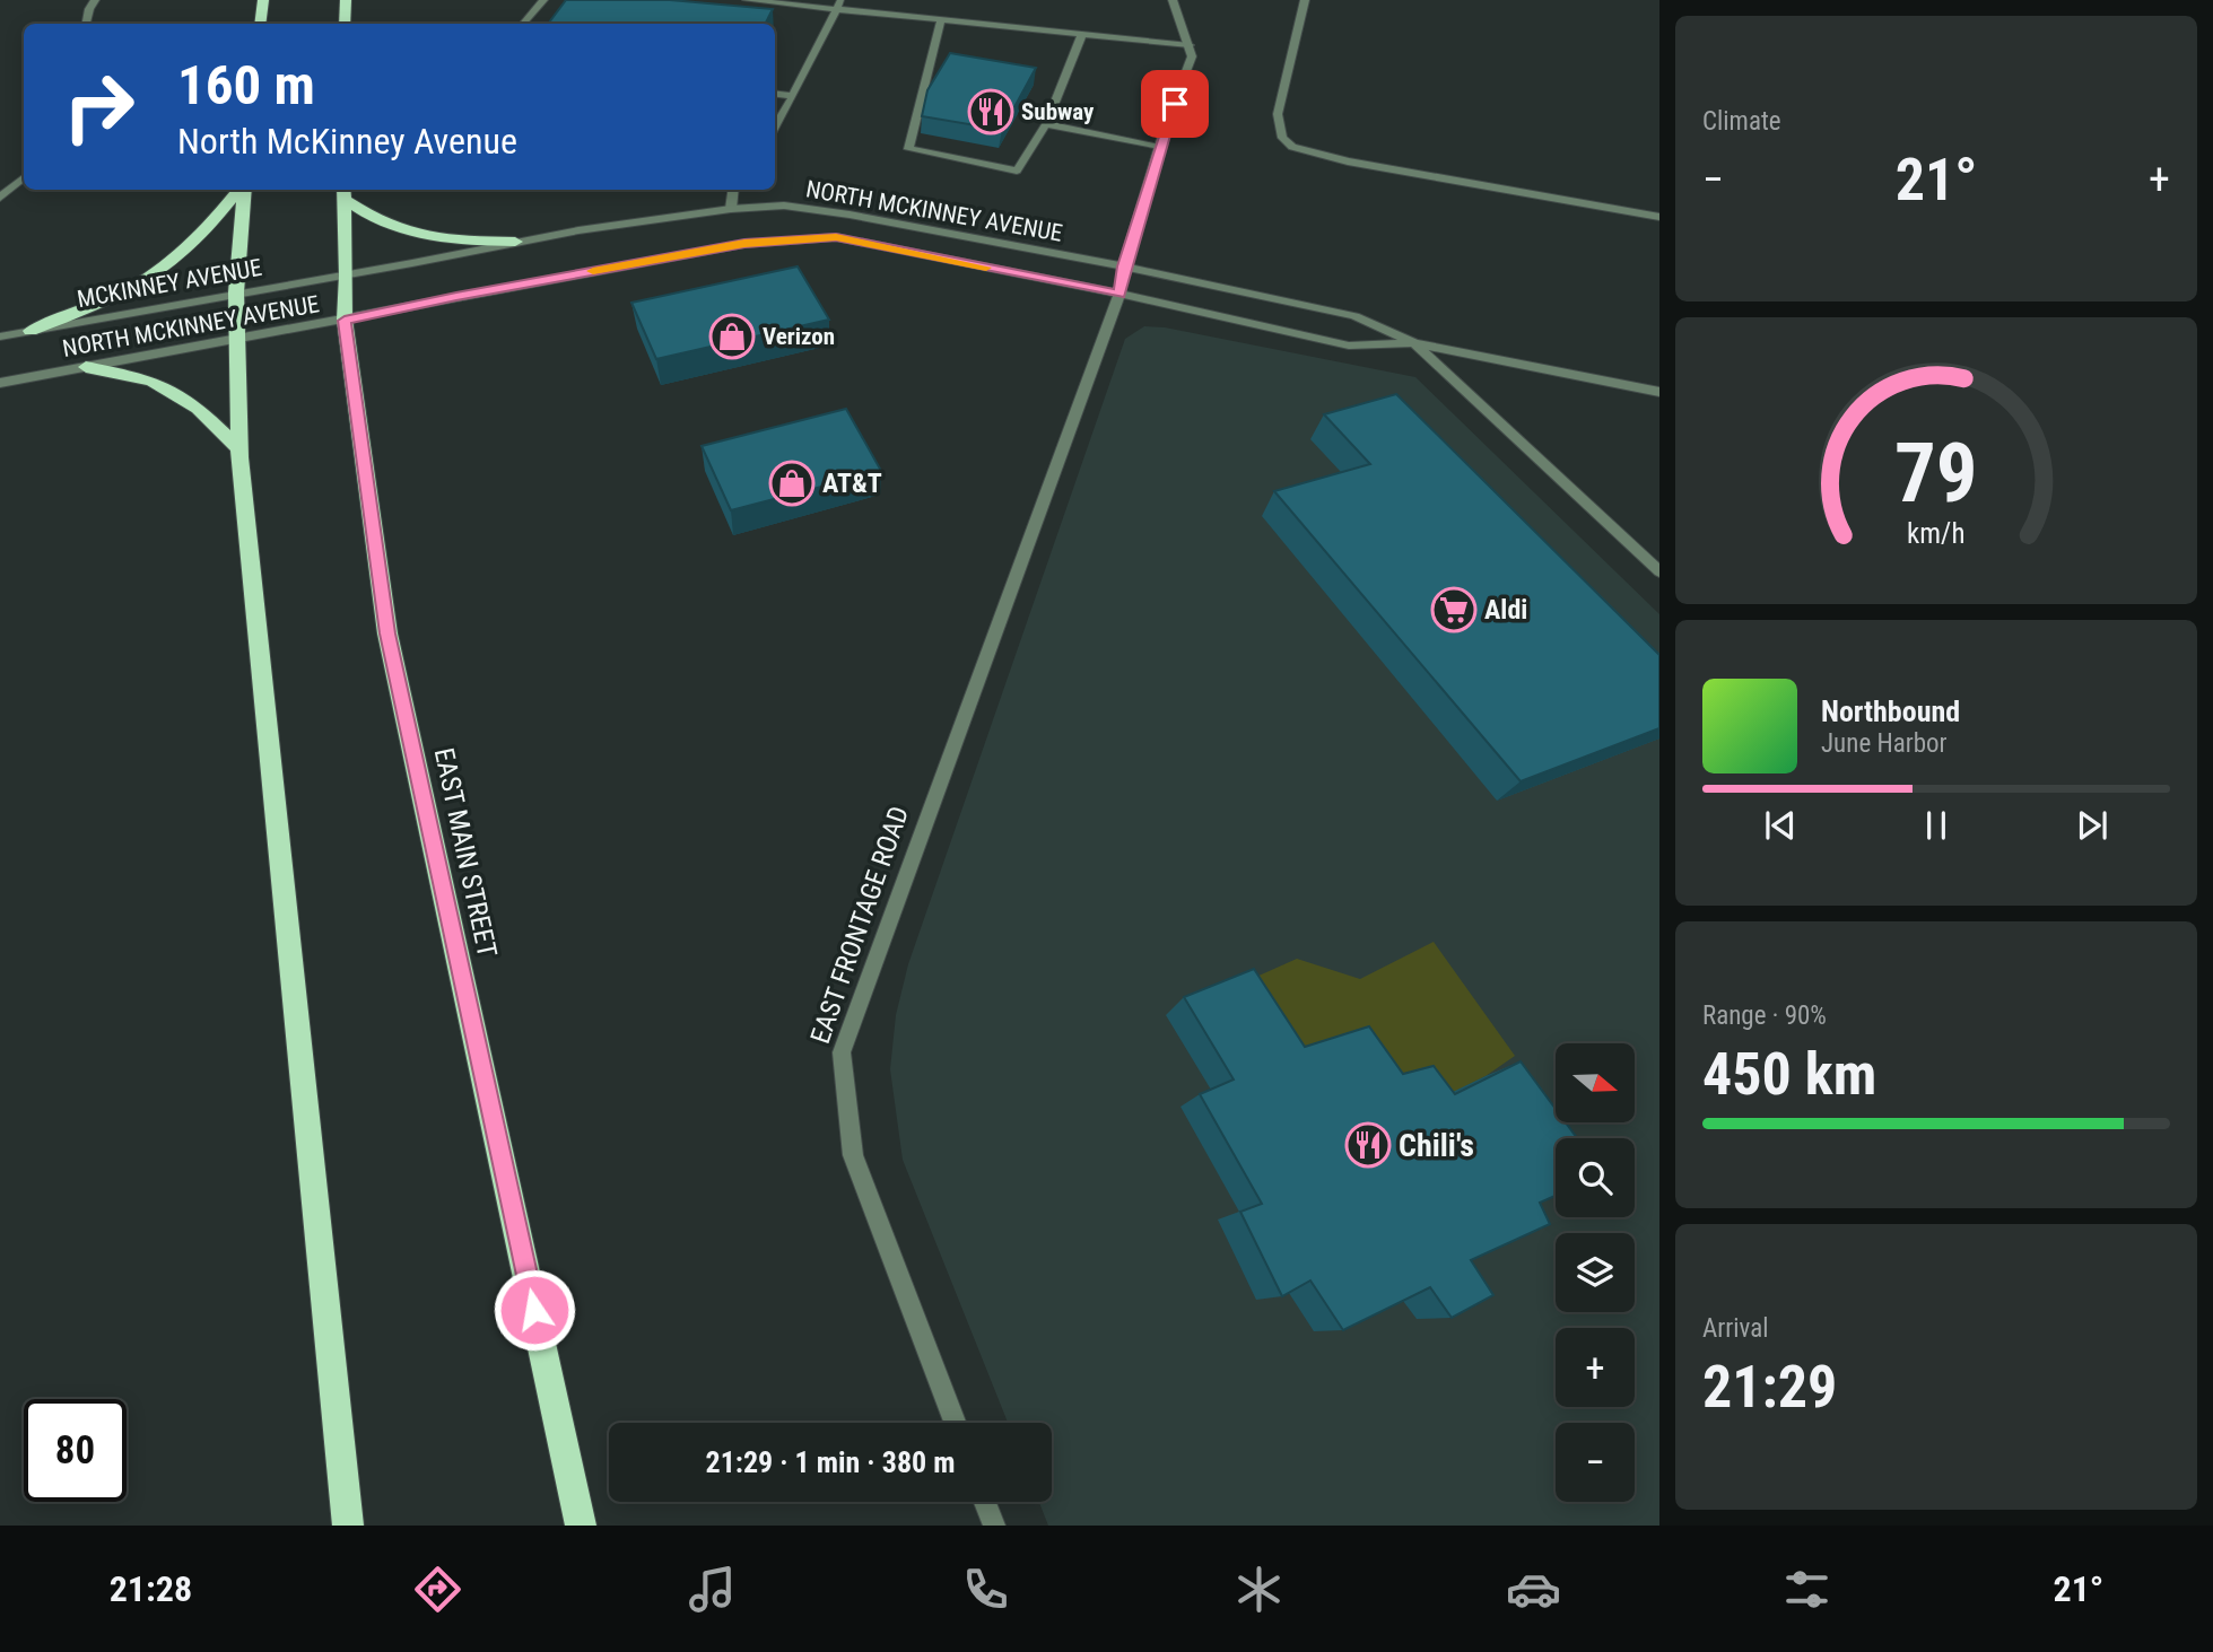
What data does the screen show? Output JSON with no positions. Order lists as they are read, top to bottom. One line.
{"streets":{"highway":["EAST MAIN STREET"],"street":["NORTH MCKINNEY AVENUE","MCKINNEY AVENUE","EAST FRONTAGE ROAD"]},"crossings":[["NORTH MCKINNEY AVENUE","MCKINNEY AVENUE"],["NORTH MCKINNEY AVENUE","EAST MAIN STREET"],["NORTH MCKINNEY AVENUE","EAST FRONTAGE ROAD"],["MCKINNEY AVENUE","EAST MAIN STREET"]],"places":{"restaurant":["Subway","Chili's"],"shop":["Verizon","AT&T"],"supermarket":["Aldi"]},"north":"right","page":{"tile":["Climate",["Range · 90%","450 km"],["Arrival","21:29"]],"turn":["160 m","North McKinney Avenue"],"heat":["−","21°","+"],"song":["Northbound","June Harbor"],"map_buttons":["+","−"],"limit":"80","trip":"21:29 · 1 min · 380 m","tabs":["21:28","21°"],"gauge":["79","km/h"]}}
